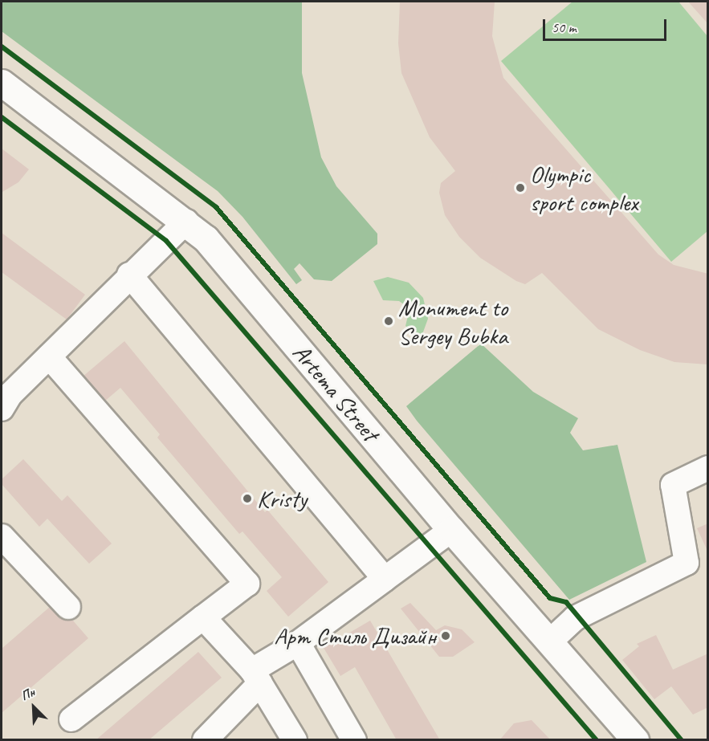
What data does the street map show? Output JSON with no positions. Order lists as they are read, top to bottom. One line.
{"streets":{"main road":["Artema Street"]},"places":["Olympic sport complex","Monument to Sergey Bubka","Kristy","Арт Стиль Дизайн"],"scale_bar":"50 m","north":"top left"}
